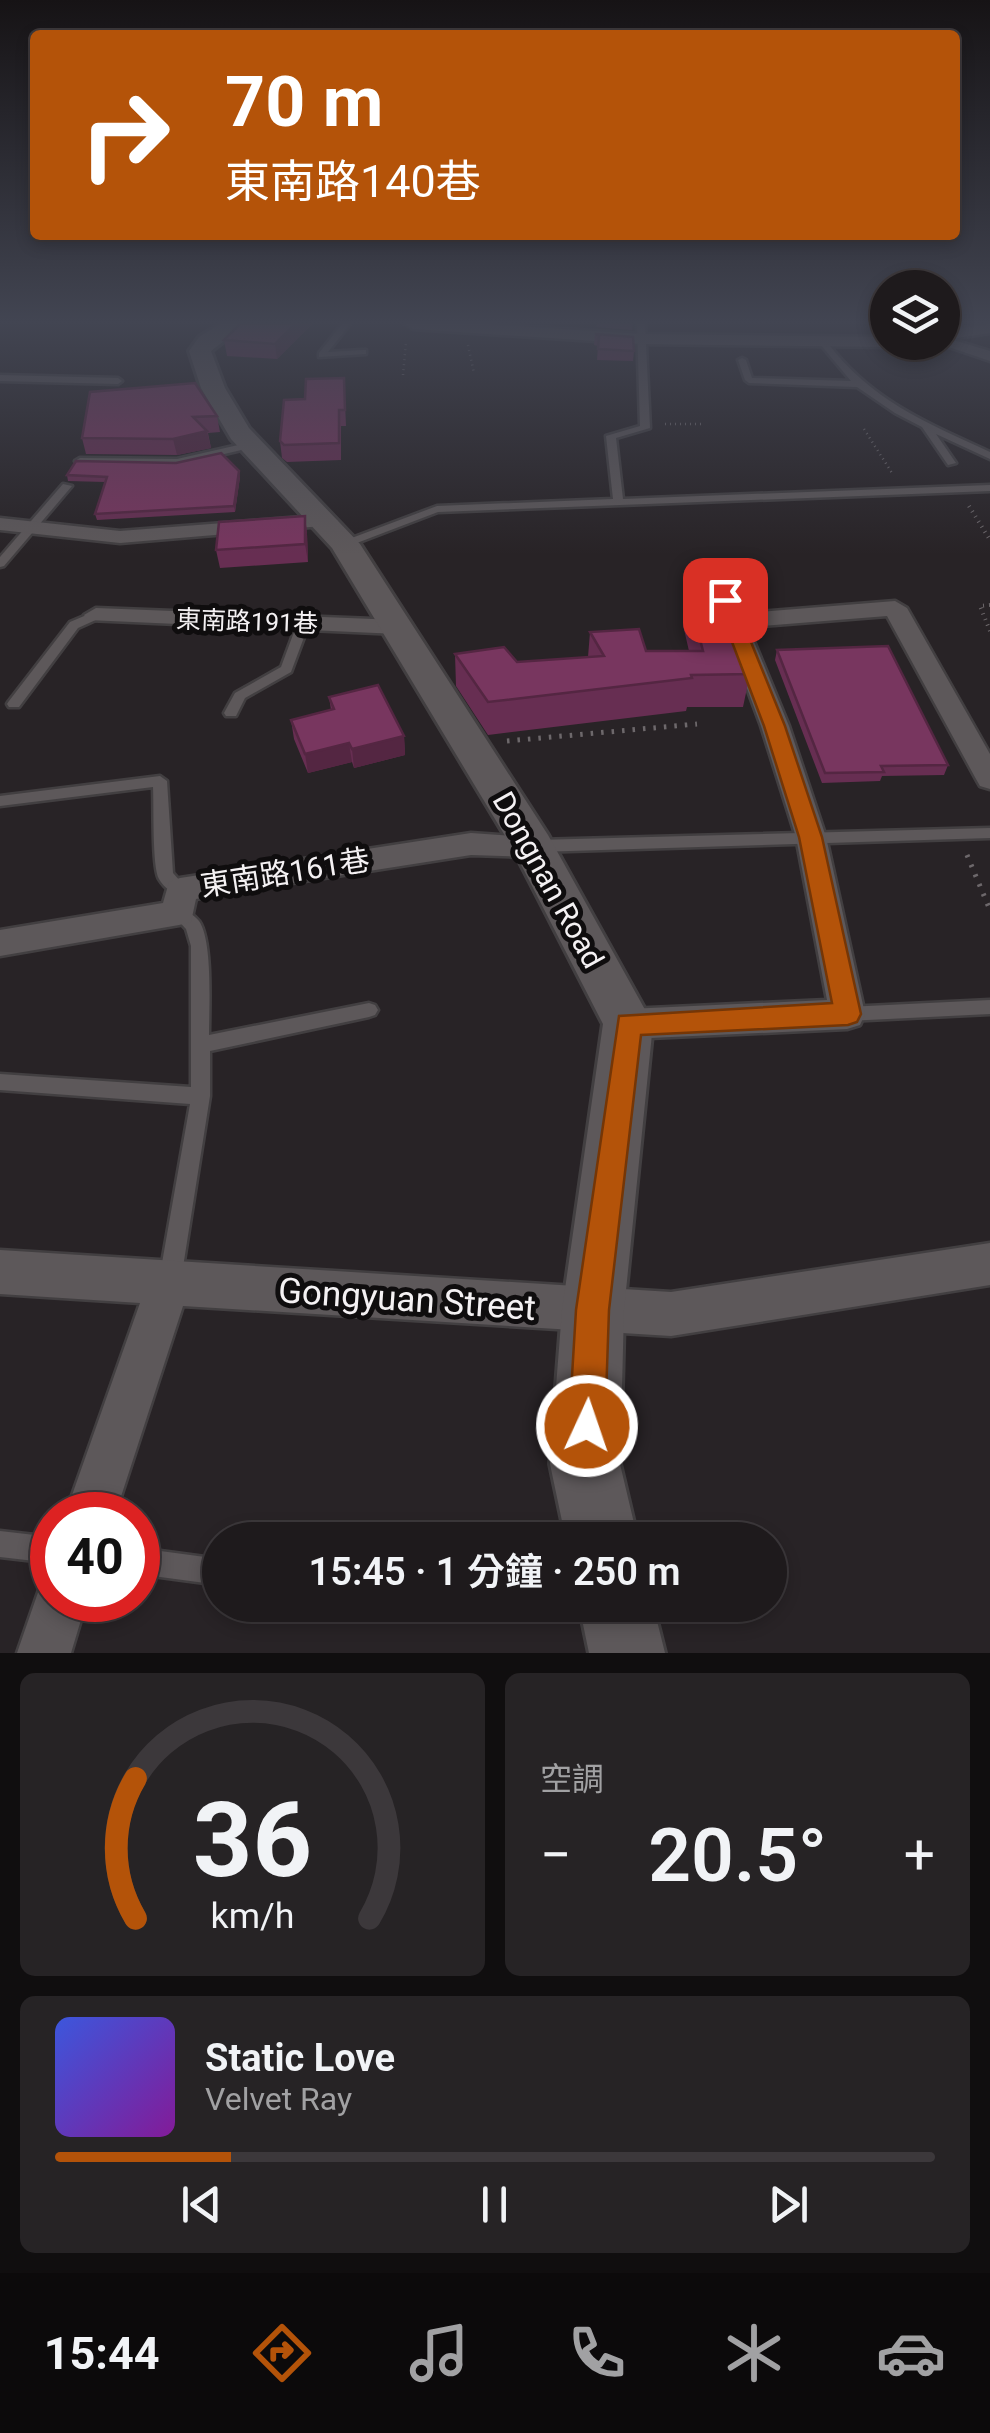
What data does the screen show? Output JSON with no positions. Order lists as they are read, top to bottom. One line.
{"streets":{"street":["東南路191巷","東南路161巷","Dongnan Road","Gongyuan Street"]},"crossings":[["東南路191巷","Dongnan Road"],["東南路161巷","Dongnan Road"]],"page":{"turn":["70 m","東南路140巷"],"limit":"40","trip":"15:45 · 1 分鐘 · 250 m","tile":"空調","heat":["−","20.5°","+"],"song":["Static Love","Velvet Ray"],"tabs":"15:44","gauge":["36","km/h"]}}
